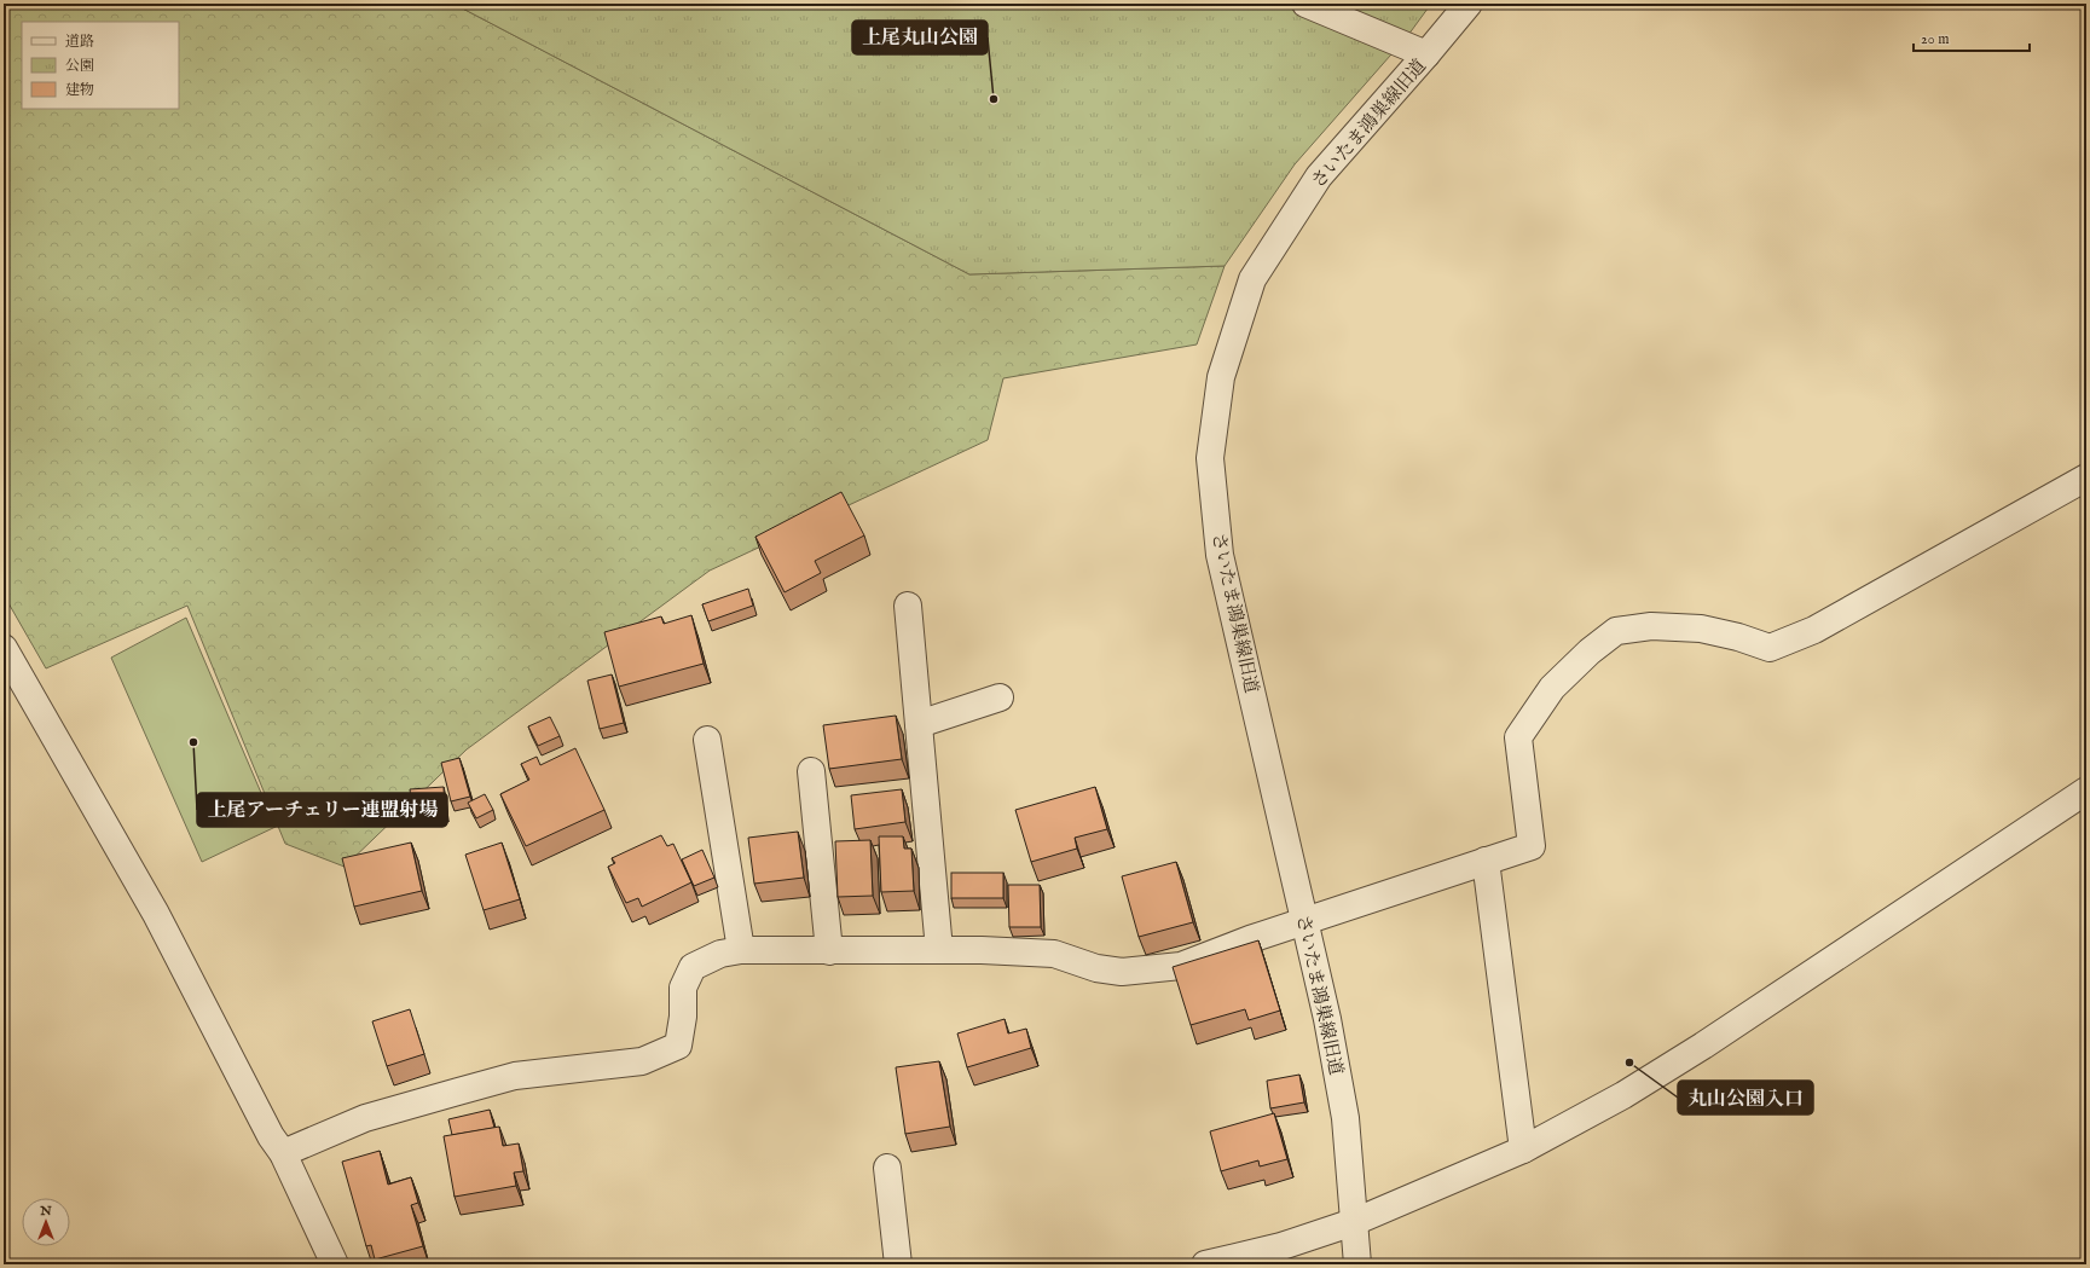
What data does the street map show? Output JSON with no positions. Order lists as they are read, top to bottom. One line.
{"streets":{"street":["さいたま鴻巣線旧道"]},"places":["上尾丸山公園","上尾アーチェリー連盟射場","丸山公園入口"],"legend":["道路","公園","建物"],"scale_bar":"20 m","north":"top"}
